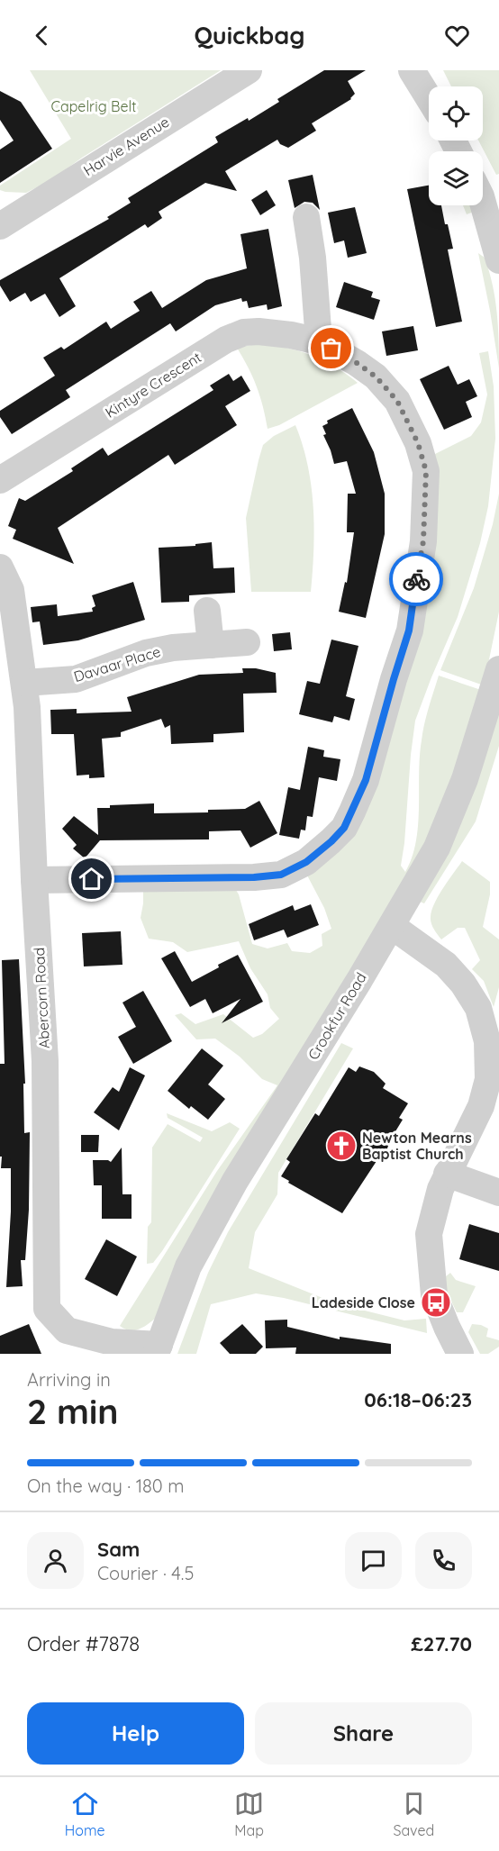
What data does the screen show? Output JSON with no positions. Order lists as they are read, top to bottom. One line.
{"streets":{"street":["Harvie Avenue","Kintyre Crescent","Davaar Place","Abercorn Road","Crookfur Road"]},"crossings":[["Kintyre Crescent","Abercorn Road"],["Davaar Place","Abercorn Road"],["Abercorn Road","Crookfur Road"]],"parks":["Capelrig Belt"],"places":{"church":["Newton Mearns Baptist Church"],"bus stop":["Ladeside Close"]},"page":{"header":"Quickbag","heading":["2 min","Arriving in","06:18–06:23"],"panel":["Sam","Courier · 4.5","Order #7878","£27.70"],"bar":"On the way · 180 m","buttons":["Help","Share"],"tabs":["Home","Map","Saved"]}}
